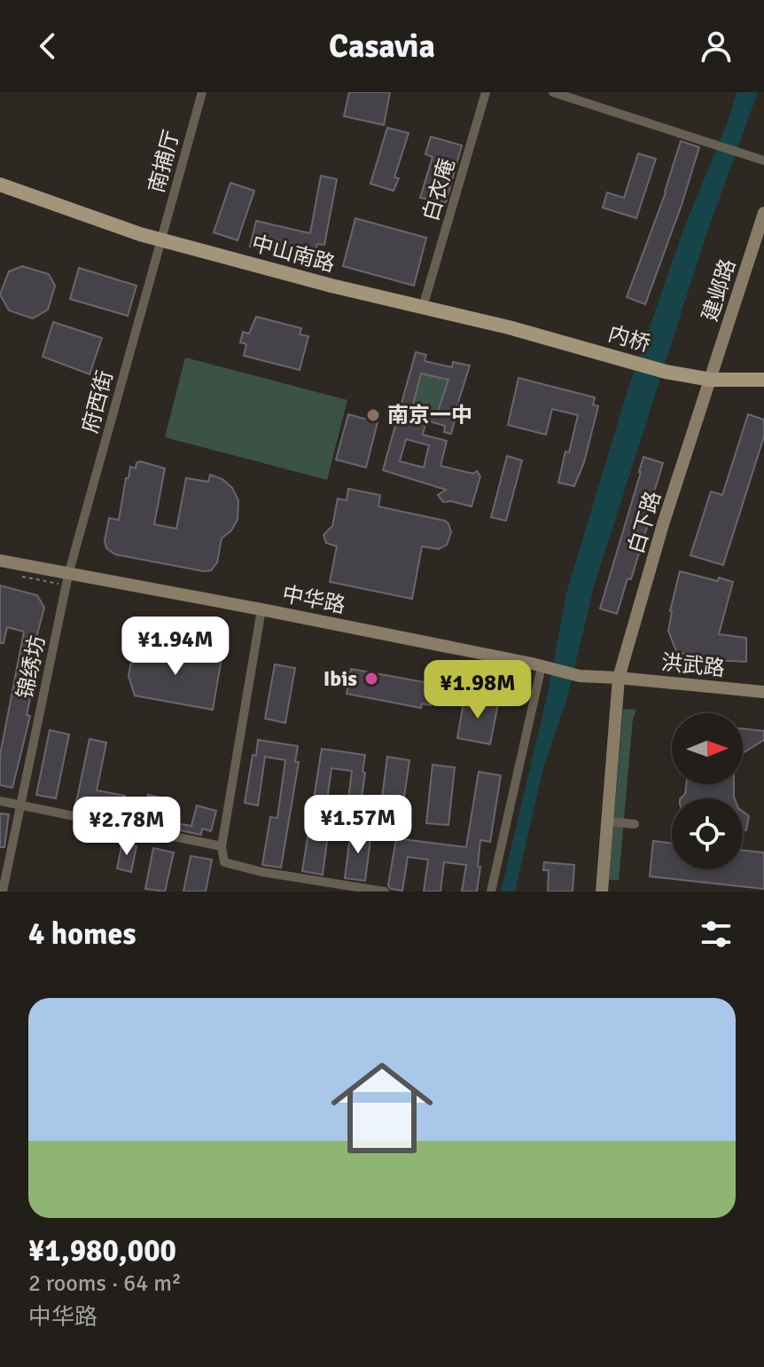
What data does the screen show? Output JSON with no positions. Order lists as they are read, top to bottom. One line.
{"streets":{"main road":["中山南路","建邺路","内桥","白下路","中华路","洪武路"],"street":["南捕厅","白衣庵","府西街","锦绣坊"]},"crossings":[["南捕厅","中山南路"],["南捕厅","府西街"],["中山南路","内桥"],["中山南路","府西街"],["建邺路","内桥"],["建邺路","白下路"],["内桥","白下路"],["府西街","中华路"],["府西街","锦绣坊"],["白下路","中华路"],["白下路","洪武路"],["中华路","洪武路"],["中华路","锦绣坊"]],"places":["南京一中","Ibis"],"north":"right","page":{"header":"Casavia","price":["¥1.94M","¥1.98M","¥1.57M","¥2.78M"],"heading":"4 homes","list":[{"name":"¥1,980,000","note":"2 rooms · 64 m² · 中华路"}]}}
